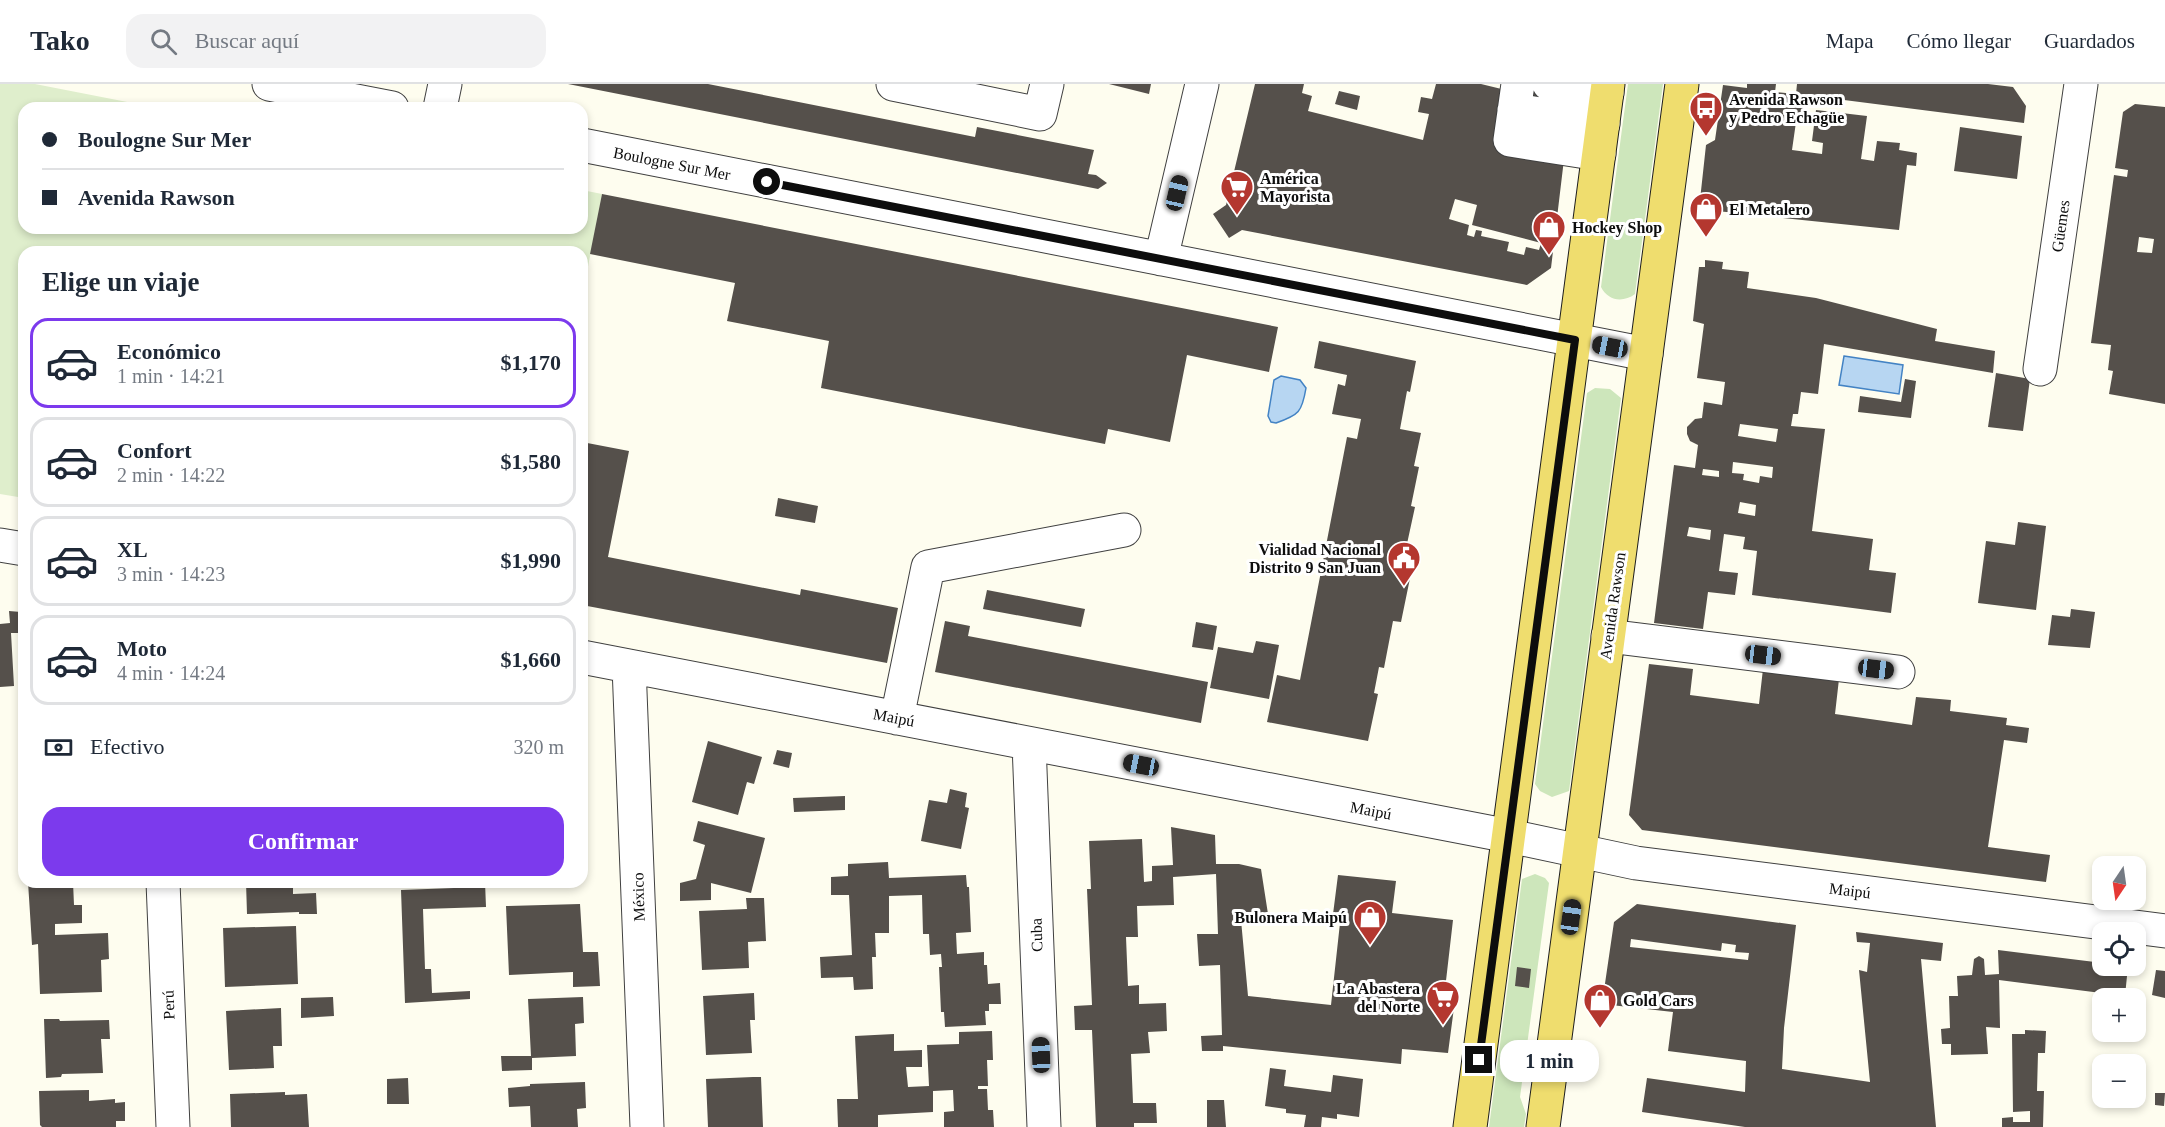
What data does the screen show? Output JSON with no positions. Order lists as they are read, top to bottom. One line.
{"streets":{"main road":["Avenida Rawson"],"street":["Boulogne Sur Mer","Güemes","Maipú","México","Cuba","Perú"]},"crossings":[["Boulogne Sur Mer","Avenida Rawson"],["Avenida Rawson","Maipú"],["Maipú","México"],["Maipú","Cuba"]],"places":{"bus stop":["Avenida Rawson y Pedro Echagüe"],"supermarket":["América Mayorista","La Abastera del Norte"],"shop":["El Metalero","Hockey Shop","Bulonera Maipú","Gold Cars"],"public building":["Vialidad Nacional Distrito 9 San Juan"]},"north":"bottom","page":{"header":"Tako","search":"Buscar aquí","nav":["Mapa","Cómo llegar","Guardados"],"banner":["Boulogne Sur Mer","Avenida Rawson"],"heading":"Elige un viaje","list":[{"name":"Económico","note":"1 min · 14:21","value":"$1,170"},{"name":"Confort","note":"2 min · 14:22","value":"$1,580"},{"name":"XL","note":"3 min · 14:23","value":"$1,990"},{"name":"Moto","note":"4 min · 14:24","value":"$1,660"}],"pay":["Efectivo","320 m"],"buttons":"Confirmar","map_buttons":["+","−"],"bubble":"1 min"}}
